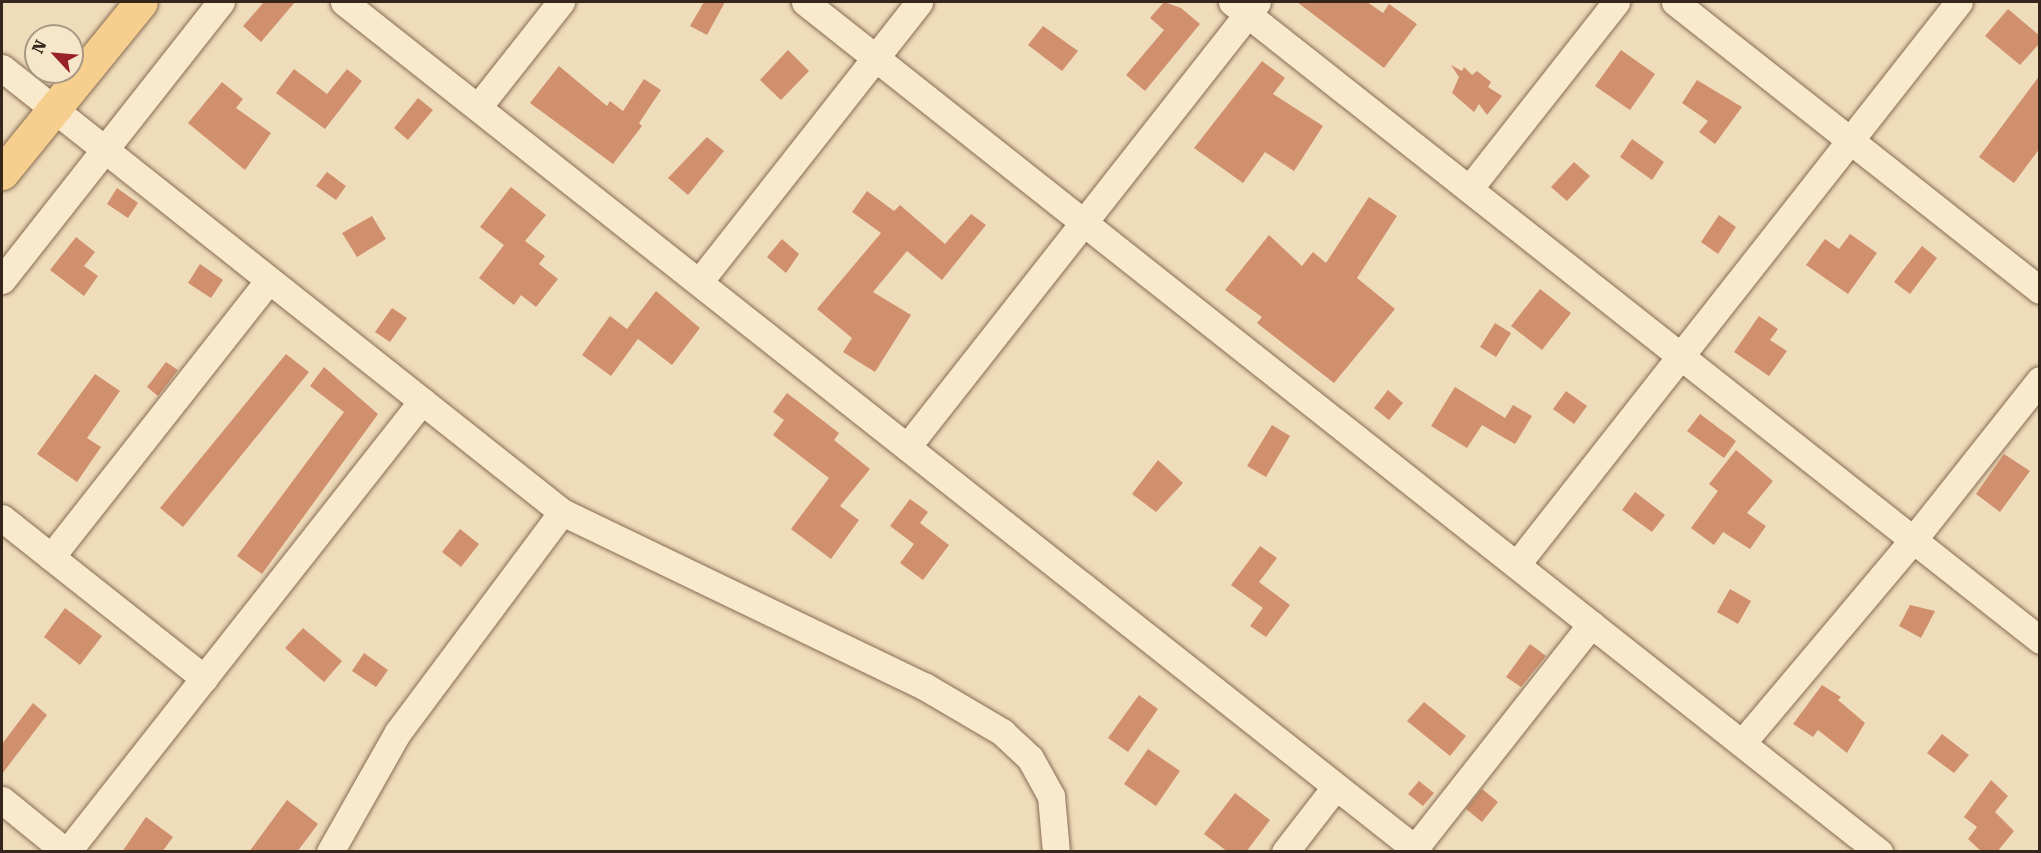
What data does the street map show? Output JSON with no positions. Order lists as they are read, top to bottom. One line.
{"north":"top left"}
